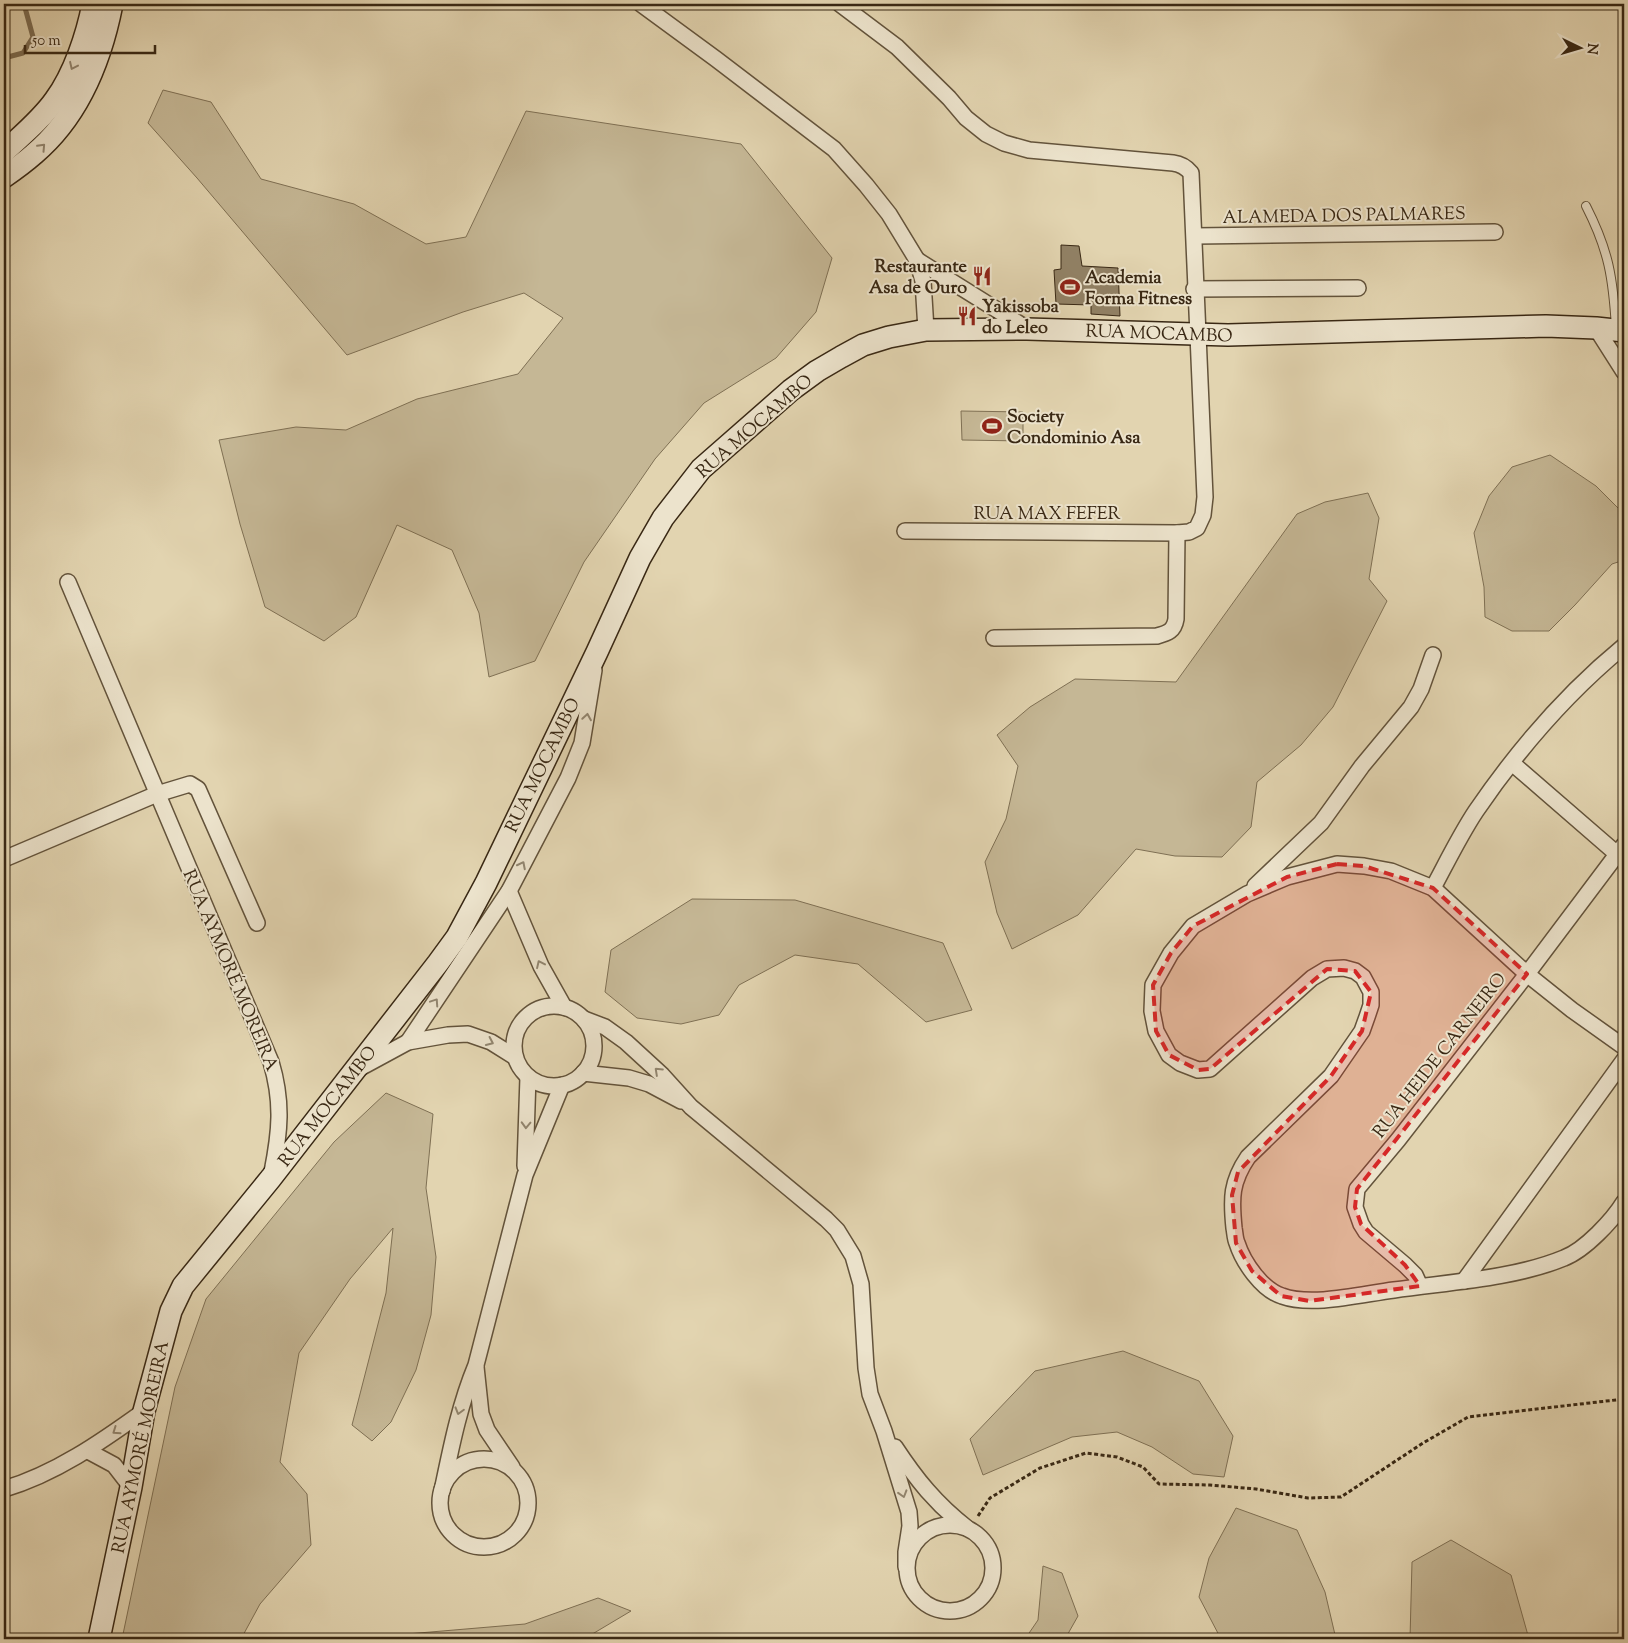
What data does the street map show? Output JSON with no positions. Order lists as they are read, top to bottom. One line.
{"streets":{"main road":["RUA MOCAMBO","RUA AYMORÉ MOREIRA"],"street":["ALAMEDA DOS PALMARES","RUA MAX FEFER","RUA HEIDE CARNEIRO"]},"crossings":[["RUA MOCAMBO","RUA AYMORÉ MOREIRA"]],"places":{"restaurant":["Restaurante Asa de Ouro","Yakissoba do Leleo"],"sports":["Academia Forma Fitness","Society Condominio Asa"]},"scale_bar":"50 m","north":"right"}
